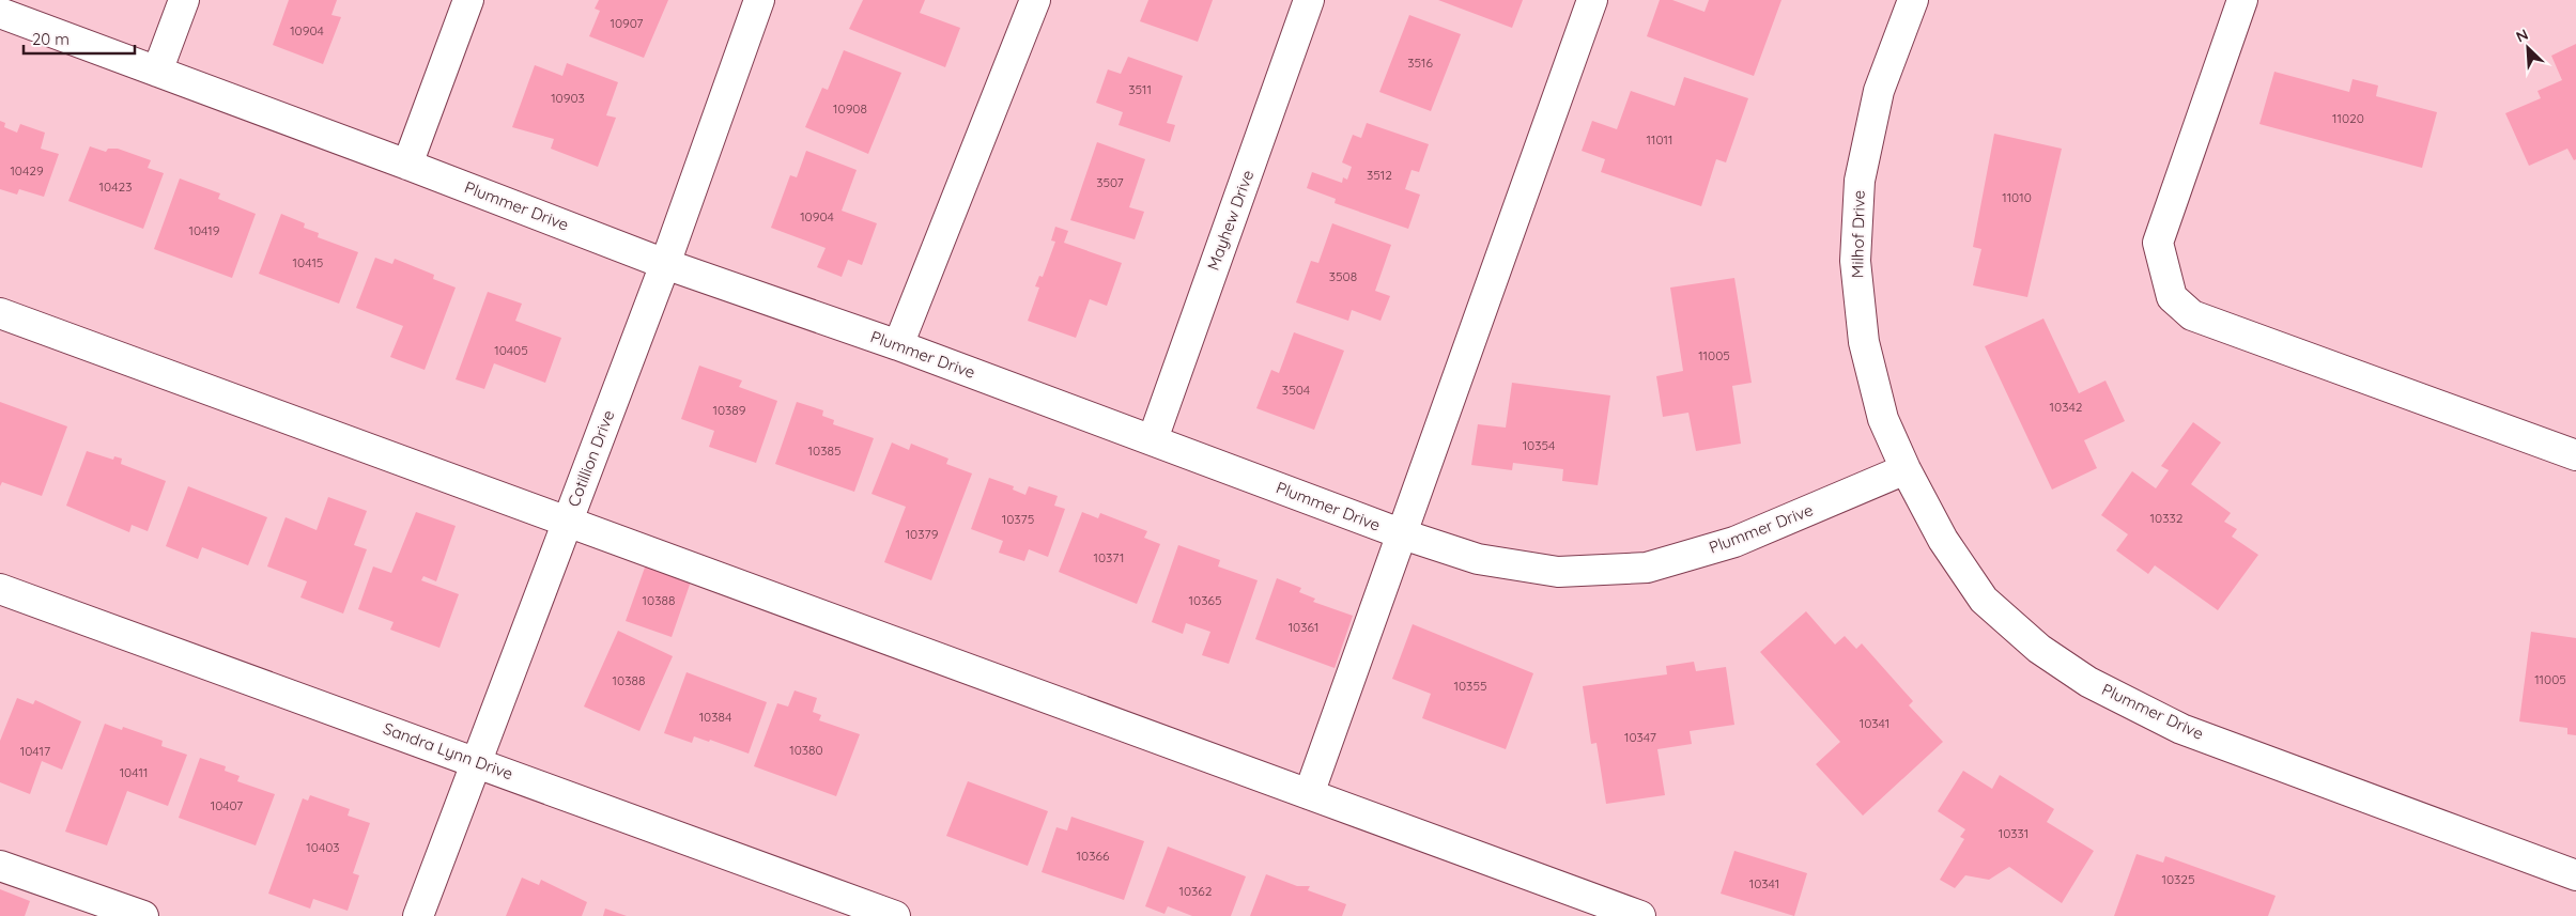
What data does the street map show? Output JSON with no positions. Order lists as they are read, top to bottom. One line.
{"streets":{"street":["Plummer Drive","Mayhew Drive","Milhof Drive","Cotillion Drive","Sandra Lynn Drive"]},"crossings":[["Plummer Drive","Mayhew Drive"],["Plummer Drive","Milhof Drive"],["Plummer Drive","Cotillion Drive"],["Cotillion Drive","Sandra Lynn Drive"]],"house_numbers":["10907","10904","3516","3511","10903","10908","11020","11011","10429","3512","3507","10423","11010","10904","10419","10415","3508","10405","11005","3504","10342","10389","10354","10385","10332","10375","10379","10371","10388","10365","10361","11005","10388","10355","10384","10341","10347","10380","10417","10411","10407","10331","10403","10366","10325","10341","10362"],"scale_bar":"20 m","north":"top left"}
